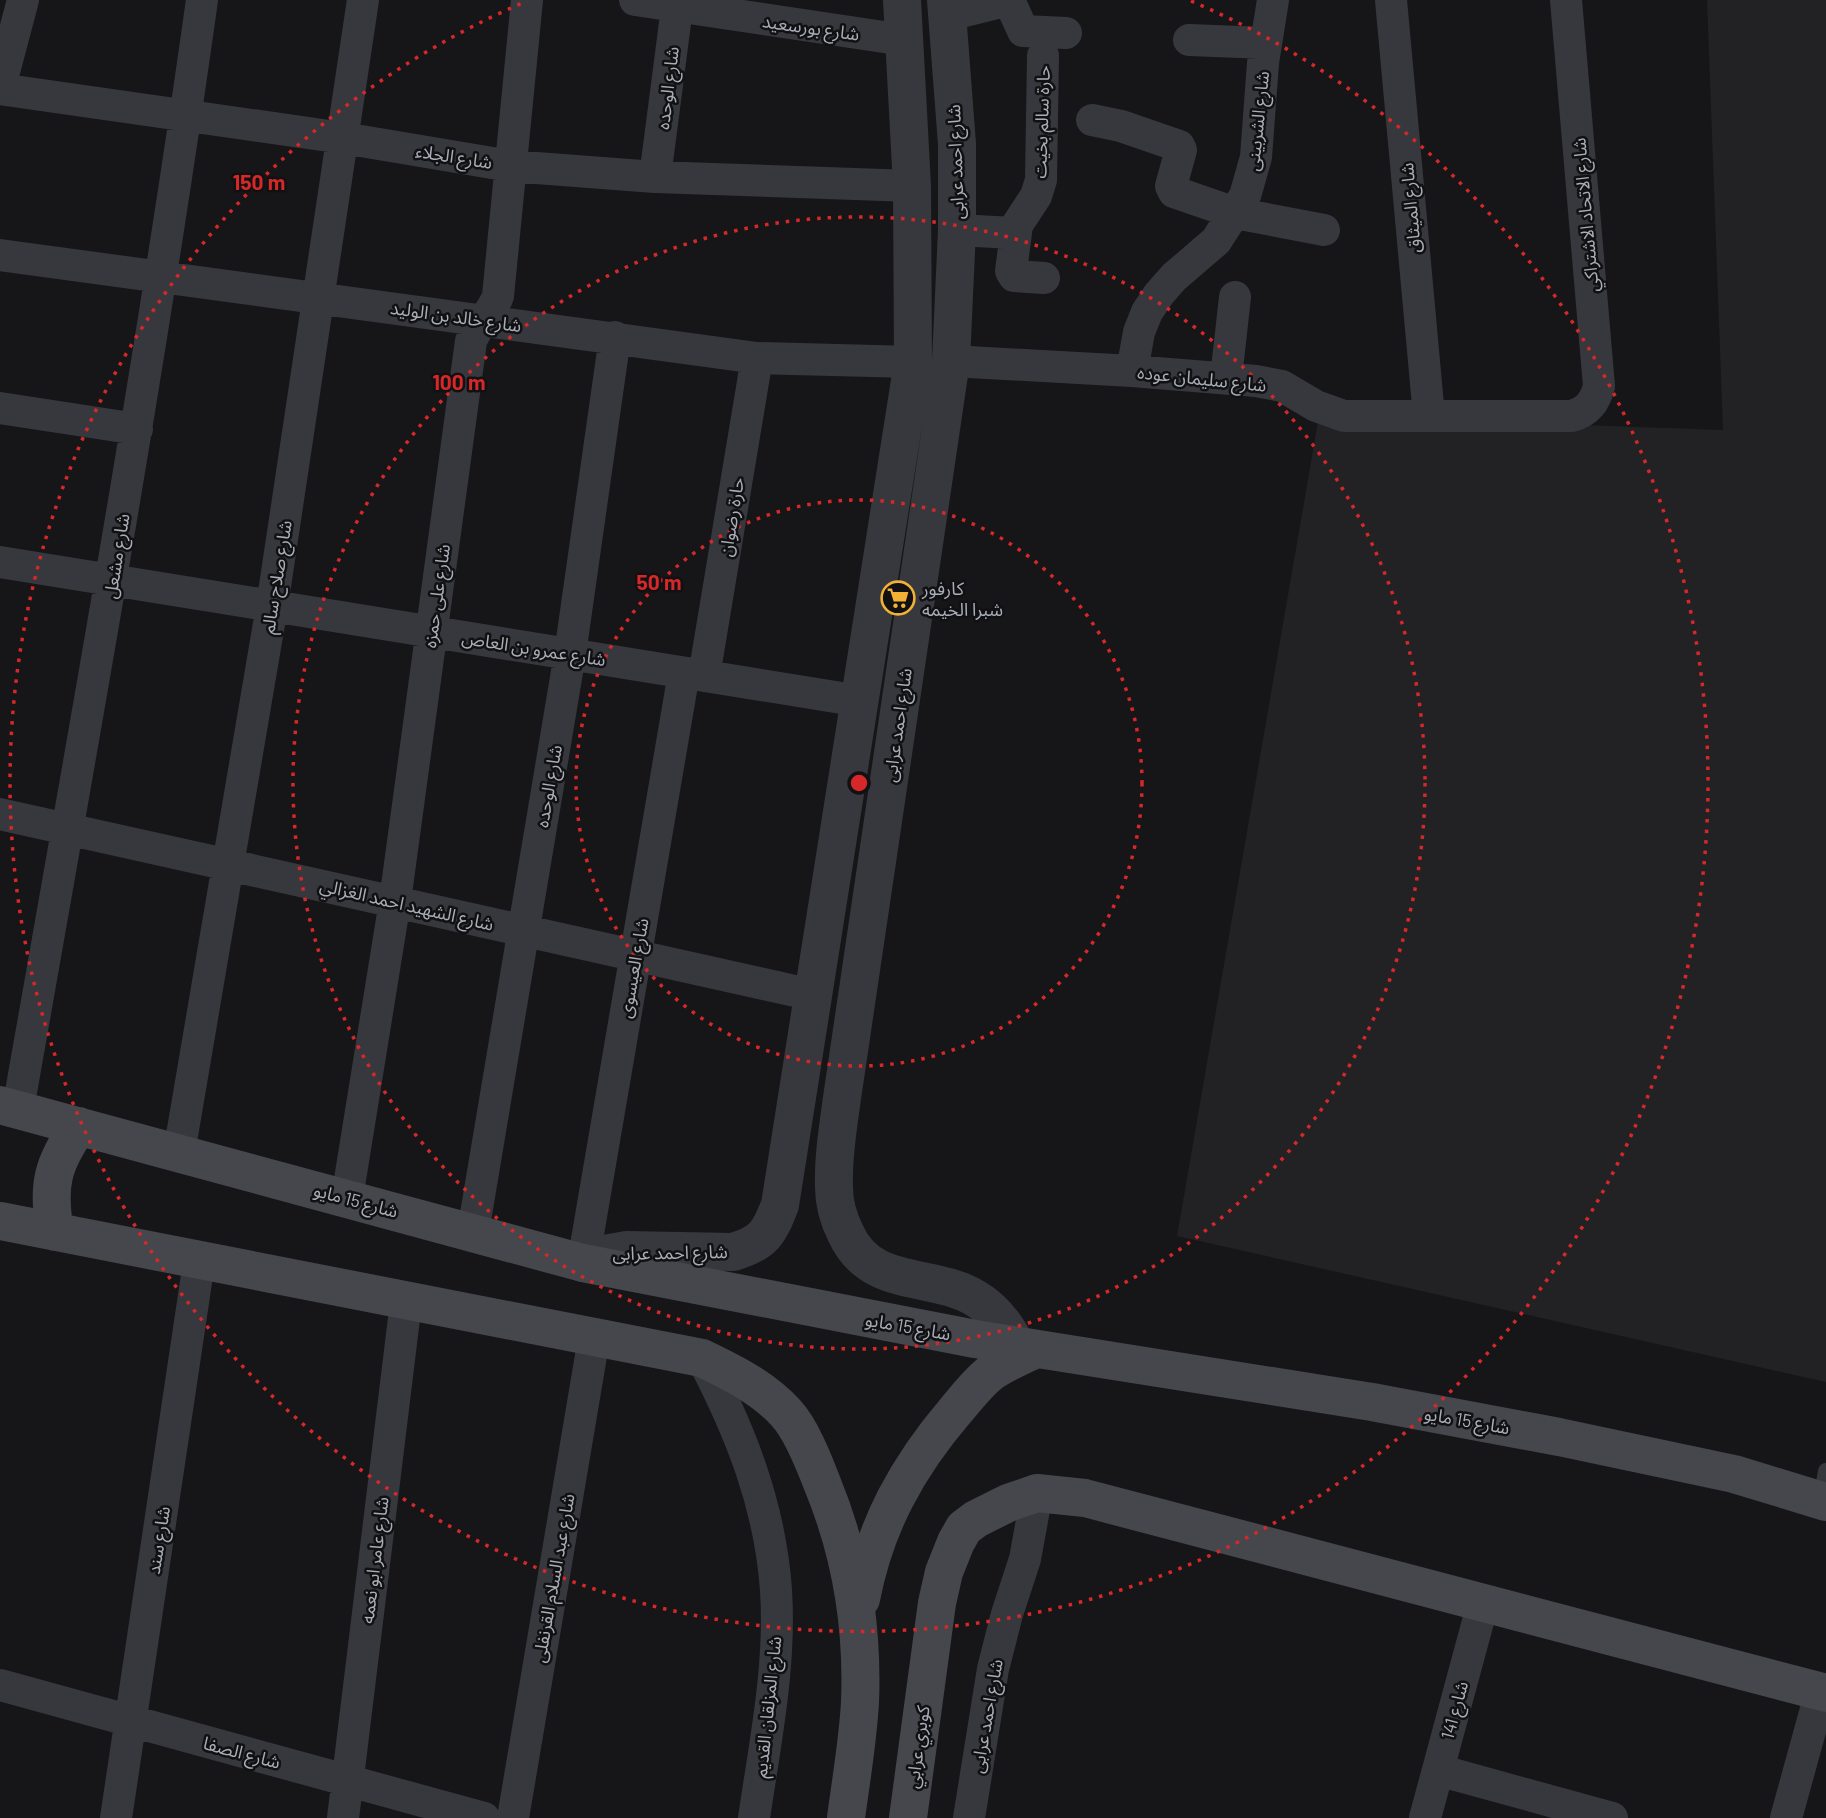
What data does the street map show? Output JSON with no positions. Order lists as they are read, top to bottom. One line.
{"streets":{"main road":["شارع 15 مايو","كوبري عرابي"],"street":["شارع بورسعيد","شارع الوحده","شارع الشربينى","حارة سالم بخيت","شارع الجلاء","شارع احمد عرابى","شارع الميثاق","شارع الاتحاد الاشتراكي","شارع خالد بن الوليد","شارع سليمان عوده","حارة رضوان","شارع مشعل","شارع صلاح سالم","شارع على حمزه","شارع عمرو بن العاص","شارع الشهيد احمد الغزالي","شارع العيسوى","شارع سند","شارع عامر ابو نعمه","شارع عبد السلام القرنفلى","شارع المزلقان القديم","شارع 141","شارع الصفا"]},"crossings":[["شارع بورسعيد","شارع الوحده"],["شارع بورسعيد","شارع احمد عرابى"],["شارع الوحده","شارع الجلاء"],["شارع الوحده","شارع خالد بن الوليد"],["شارع الوحده","شارع عمرو بن العاص"],["شارع الوحده","شارع الشهيد احمد الغزالي"],["شارع الوحده","شارع 15 مايو"],["شارع الشربينى","شارع سليمان عوده"],["شارع الجلاء","شارع احمد عرابى"],["شارع الجلاء","شارع مشعل"],["شارع الجلاء","شارع صلاح سالم"],["شارع الجلاء","شارع على حمزه"],["شارع احمد عرابى","شارع خالد بن الوليد"],["شارع احمد عرابى","شارع سليمان عوده"],["شارع احمد عرابى","شارع عمرو بن العاص"],["شارع احمد عرابى","شارع الشهيد احمد الغزالي"],["شارع احمد عرابى","شارع العيسوى"],["شارع احمد عرابى","شارع 15 مايو"],["شارع احمد عرابى","كوبري عرابي"],["شارع الميثاق","شارع سليمان عوده"],["شارع الاتحاد الاشتراكي","شارع سليمان عوده"],["شارع خالد بن الوليد","حارة رضوان"],["شارع خالد بن الوليد","شارع مشعل"],["شارع خالد بن الوليد","شارع صلاح سالم"],["شارع خالد بن الوليد","شارع على حمزه"],["حارة رضوان","شارع عمرو بن العاص"],["حارة رضوان","شارع العيسوى"],["شارع مشعل","شارع عمرو بن العاص"],["شارع مشعل","شارع الشهيد احمد الغزالي"],["شارع مشعل","شارع 15 مايو"],["شارع صلاح سالم","شارع عمرو بن العاص"],["شارع صلاح سالم","شارع الشهيد احمد الغزالي"],["شارع صلاح سالم","شارع 15 مايو"],["شارع على حمزه","شارع عمرو بن العاص"],["شارع على حمزه","شارع الشهيد احمد الغزالي"],["شارع على حمزه","شارع 15 مايو"],["شارع عمرو بن العاص","شارع العيسوى"],["شارع الشهيد احمد الغزالي","شارع العيسوى"],["شارع العيسوى","شارع 15 مايو"],["شارع سند","شارع الصفا"],["شارع عامر ابو نعمه","شارع الصفا"]],"places":{"supermarket":["كارفور شبرا الخيمه"]},"rings":["150 m","100 m","50 m"]}
